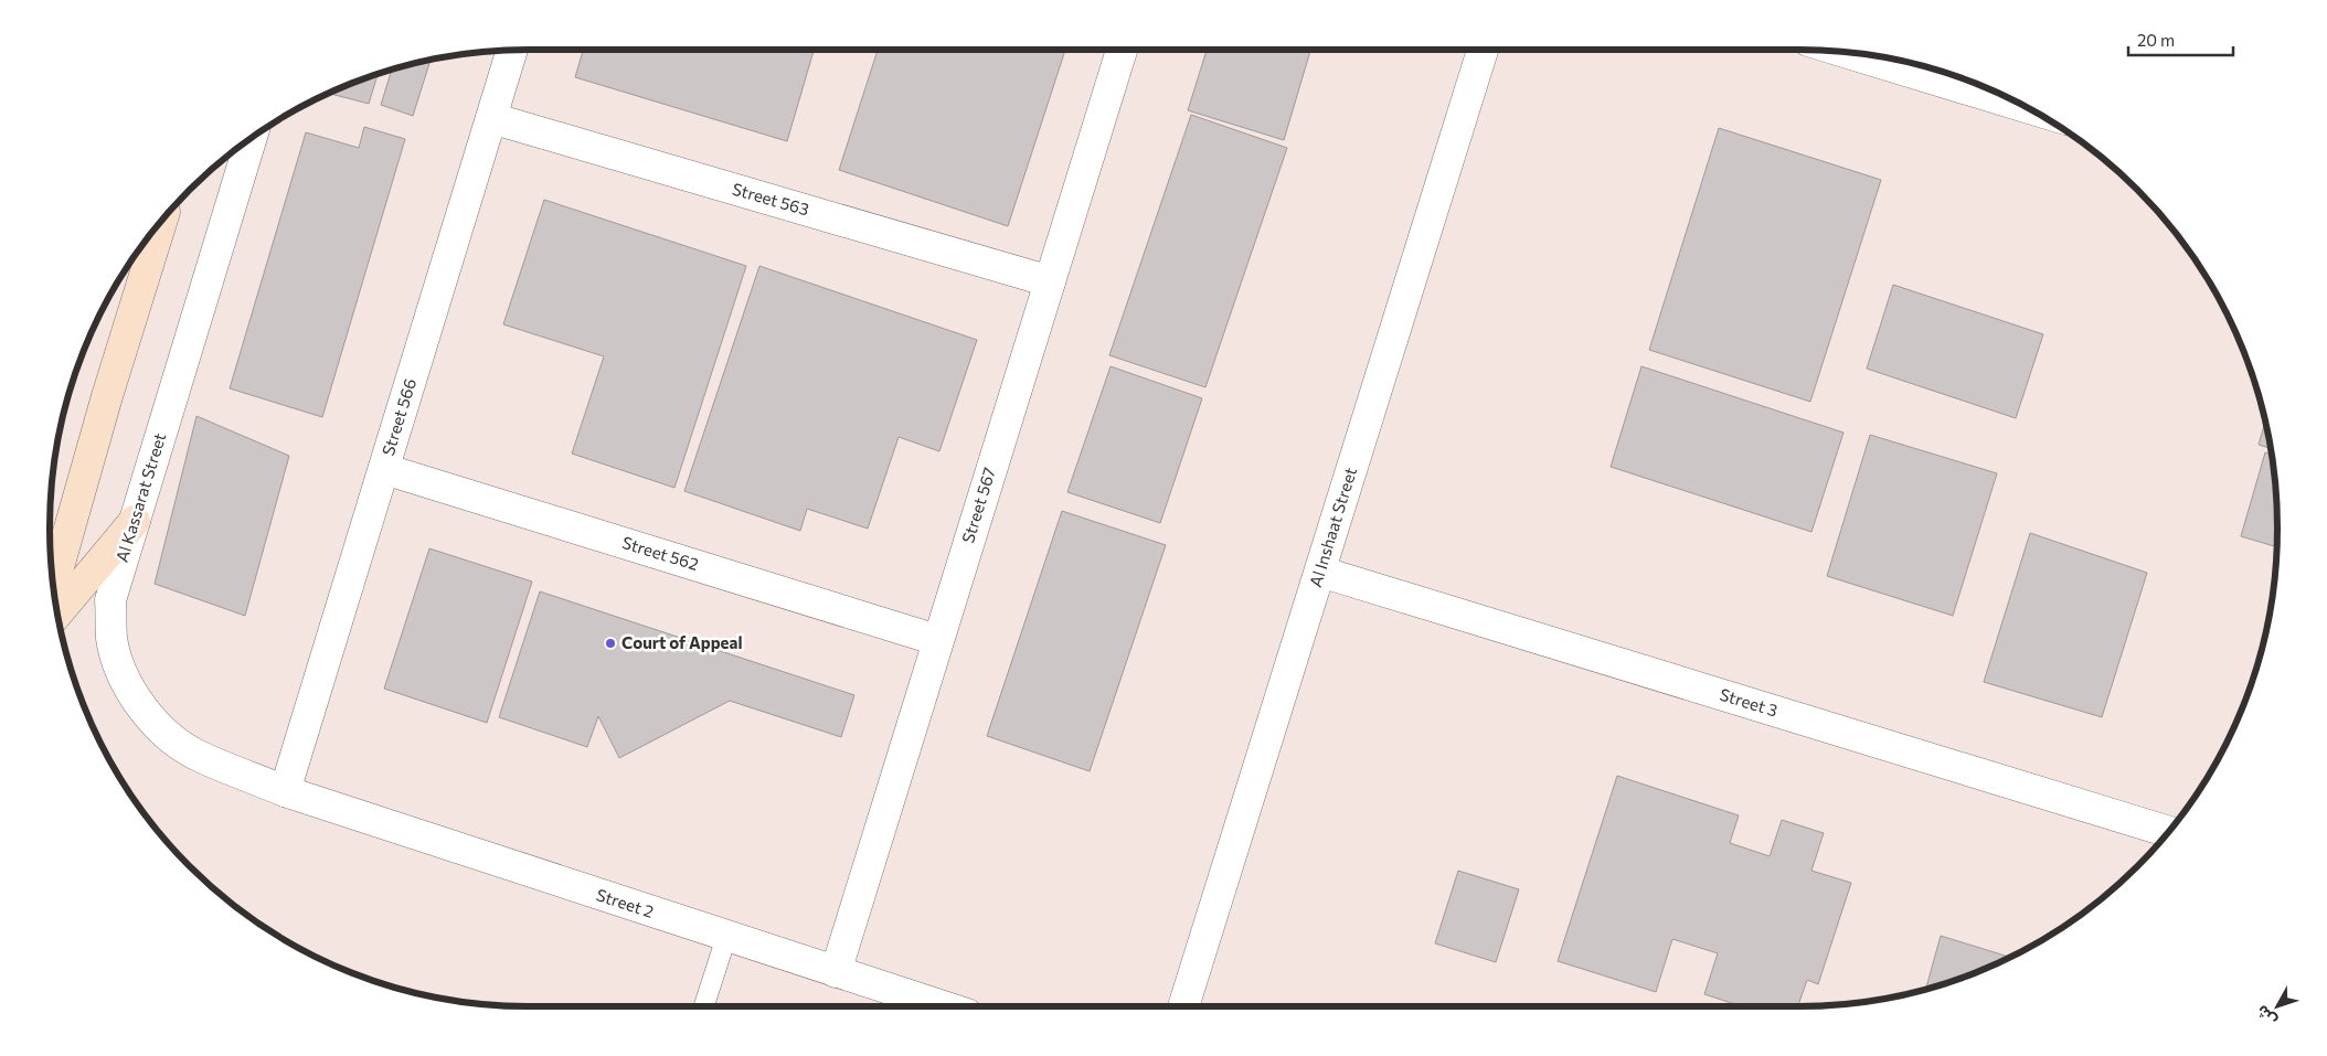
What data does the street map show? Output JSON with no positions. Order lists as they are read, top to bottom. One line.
{"streets":{"street":["Street 563","Street 566","Al Kassarat Street","Street 567","Al Inshaat Street","Street 562","Street 3","Street 2"]},"crossings":[["Street 563","Street 566"],["Street 563","Street 567"],["Street 566","Al Kassarat Street"],["Street 566","Street 562"],["Street 566","Street 2"],["Al Kassarat Street","Street 2"],["Street 567","Street 562"],["Street 567","Street 2"],["Al Inshaat Street","Street 3"]],"places":["Court of Appeal"],"scale_bar":"20 m","north":"bottom left"}
